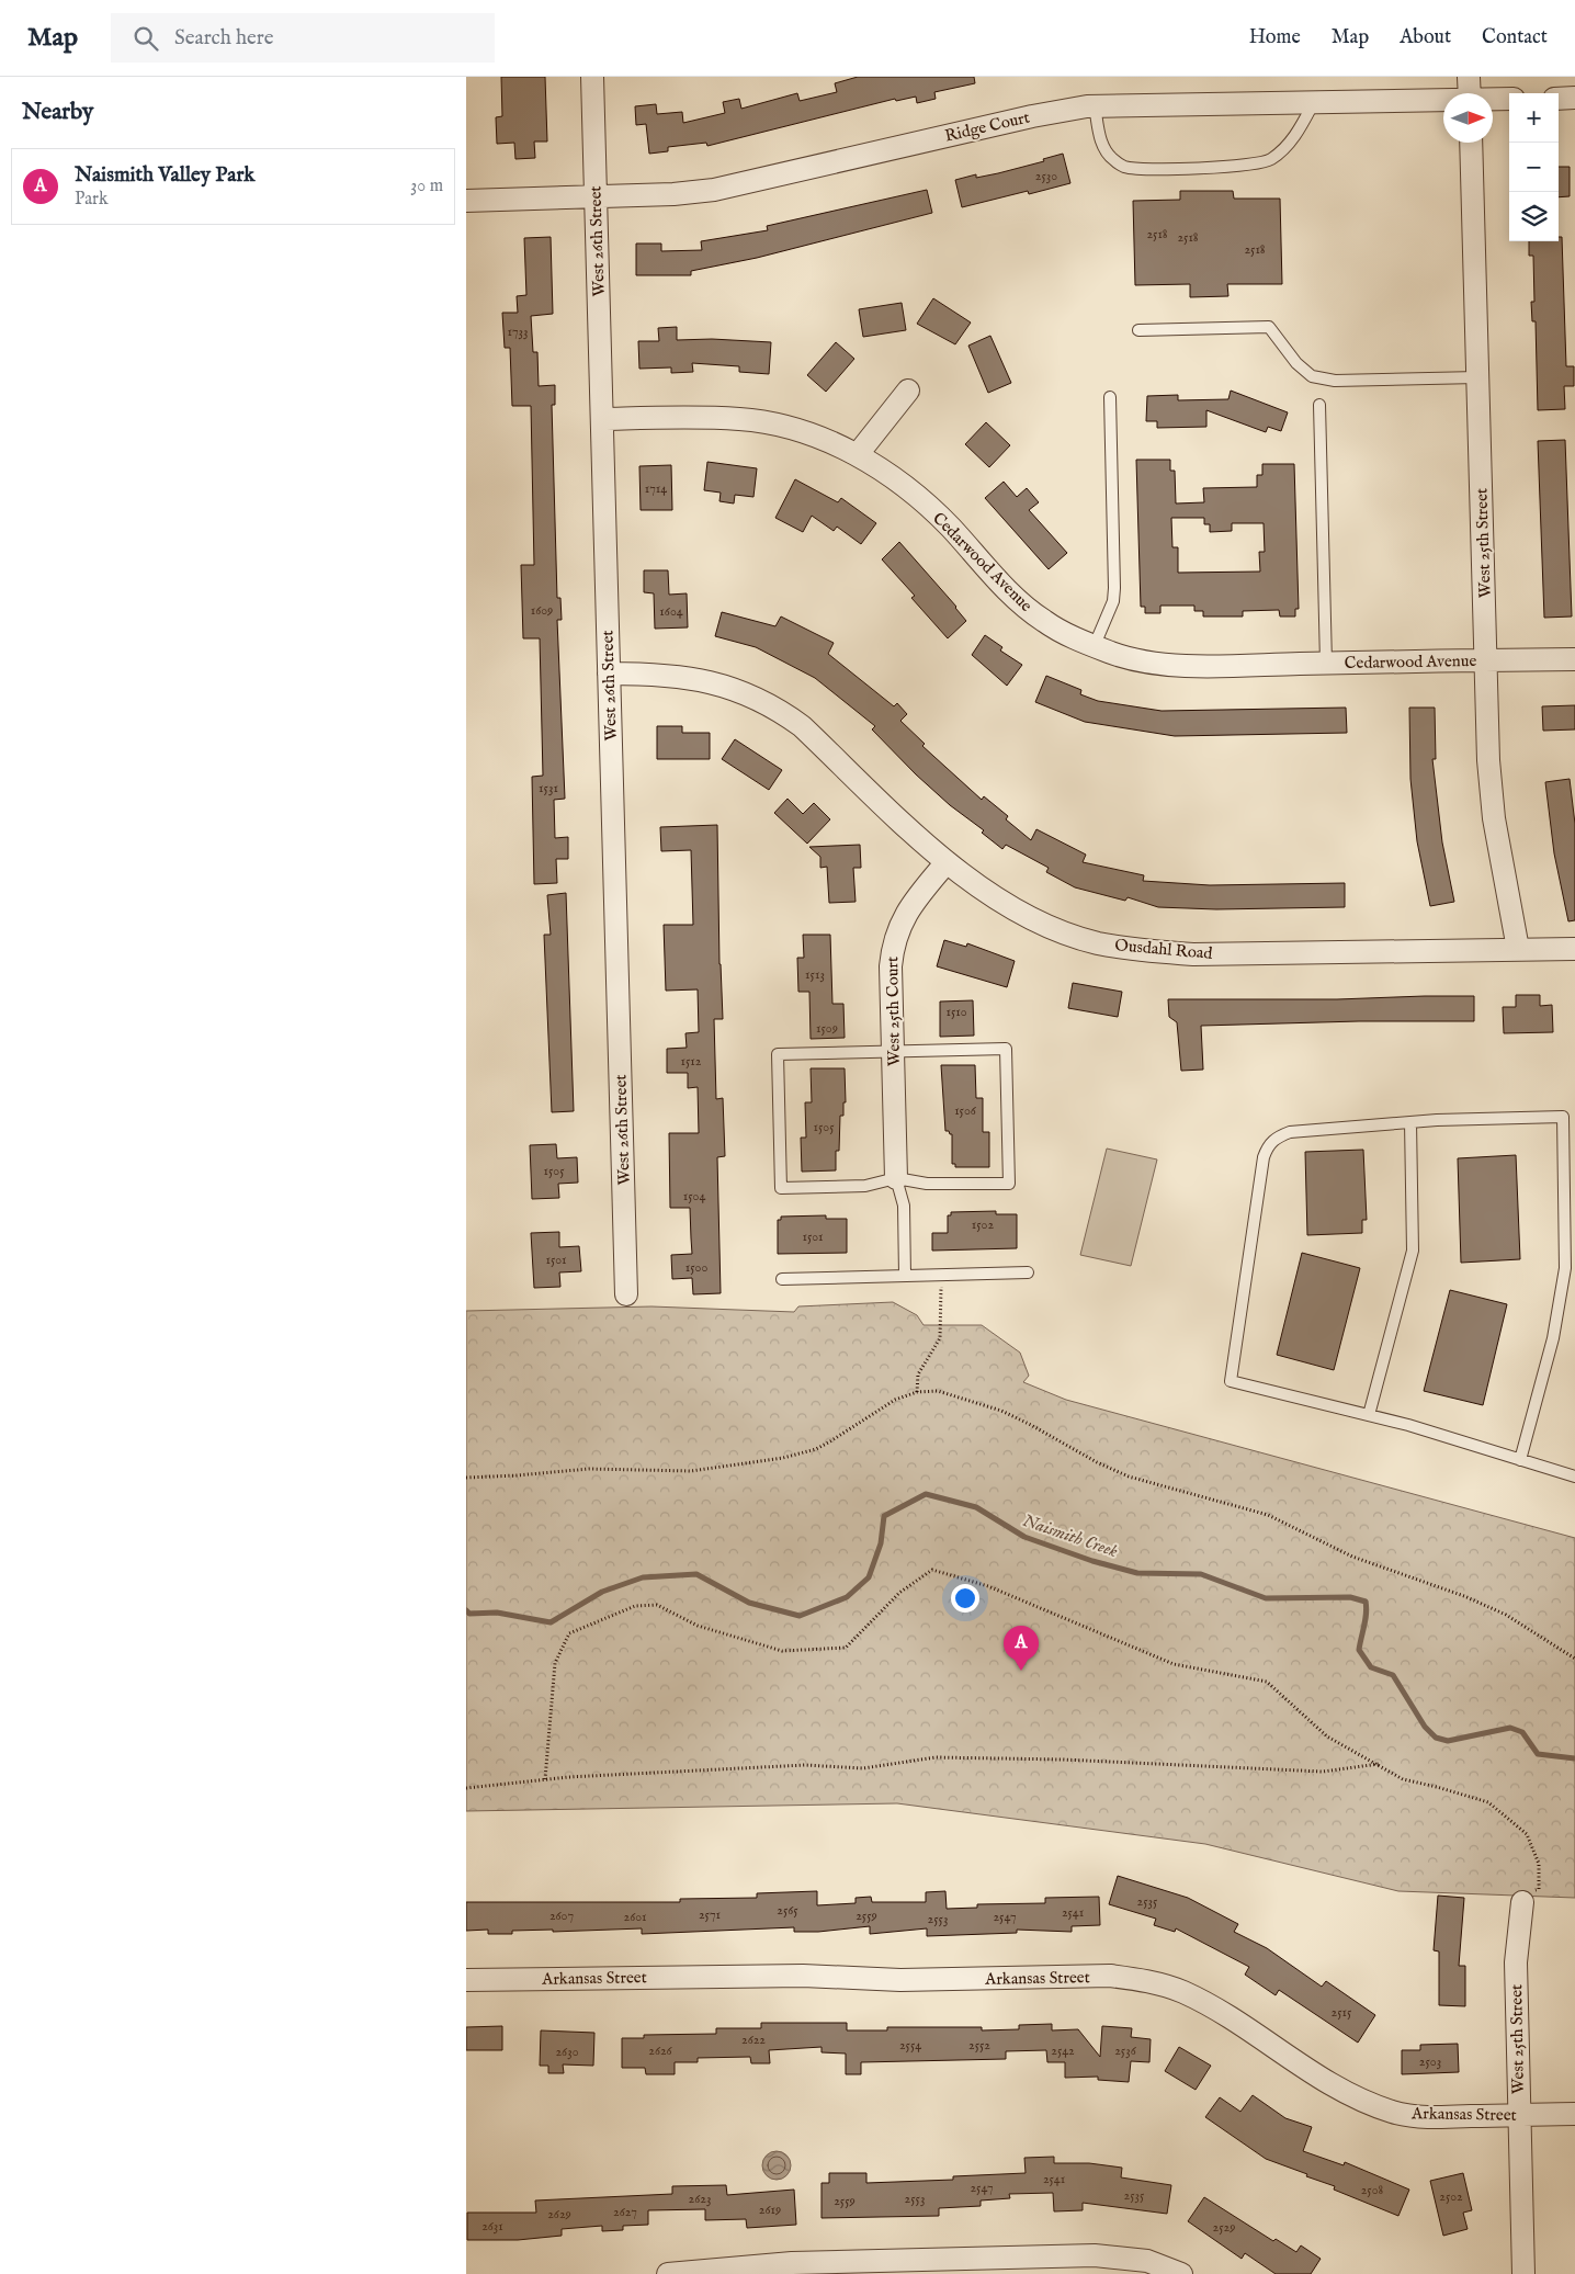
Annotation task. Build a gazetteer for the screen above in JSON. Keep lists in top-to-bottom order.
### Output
{
  "streets": {
    "street": [
      "Ridge Court",
      "West 26th Street",
      "West 25th Street",
      "Cedarwood Avenue",
      "Ousdahl Road",
      "West 25th Court",
      "Arkansas Street"
    ]
  },
  "crossings": [
    ["Ridge Court", "West 26th Street"],
    ["West 26th Street", "Cedarwood Avenue"],
    ["West 26th Street", "Ousdahl Road"],
    ["West 25th Street", "Cedarwood Avenue"],
    ["West 25th Street", "Ousdahl Road"],
    ["West 25th Street", "Arkansas Street"],
    ["Ousdahl Road", "West 25th Court"]
  ],
  "water": ["Naismith Creek"],
  "house_numbers": [
    "2530",
    "2518",
    "2518",
    "2518",
    "1733",
    "1714",
    "1609",
    "1604",
    "1531",
    "1513",
    "1510",
    "1509",
    "1512",
    "1506",
    "1505",
    "1505",
    "1504",
    "1502",
    "1501",
    "1501",
    "1500",
    "2535",
    "2565",
    "2541",
    "2571",
    "2607",
    "2559",
    "2601",
    "2547",
    "2553",
    "2515",
    "2622",
    "2554",
    "2552",
    "2626",
    "2542",
    "2536",
    "2630",
    "2503",
    "2541",
    "2547",
    "2508",
    "2535",
    "2502",
    "2623",
    "2553",
    "2559",
    "2619",
    "2627",
    "2629",
    "2631",
    "2529"
  ],
  "north": "right",
  "page": {
    "header": "Map",
    "search": "Search here",
    "nav": [
      "Home",
      "Map",
      "About",
      "Contact"
    ],
    "heading": "Nearby",
    "map_buttons": ["+", "−"],
    "list": [
      {
        "mark": "A",
        "name": "Naismith Valley Park",
        "note": "Park",
        "value": "30 m"
      }
    ],
    "pins": "A"
  }
}
